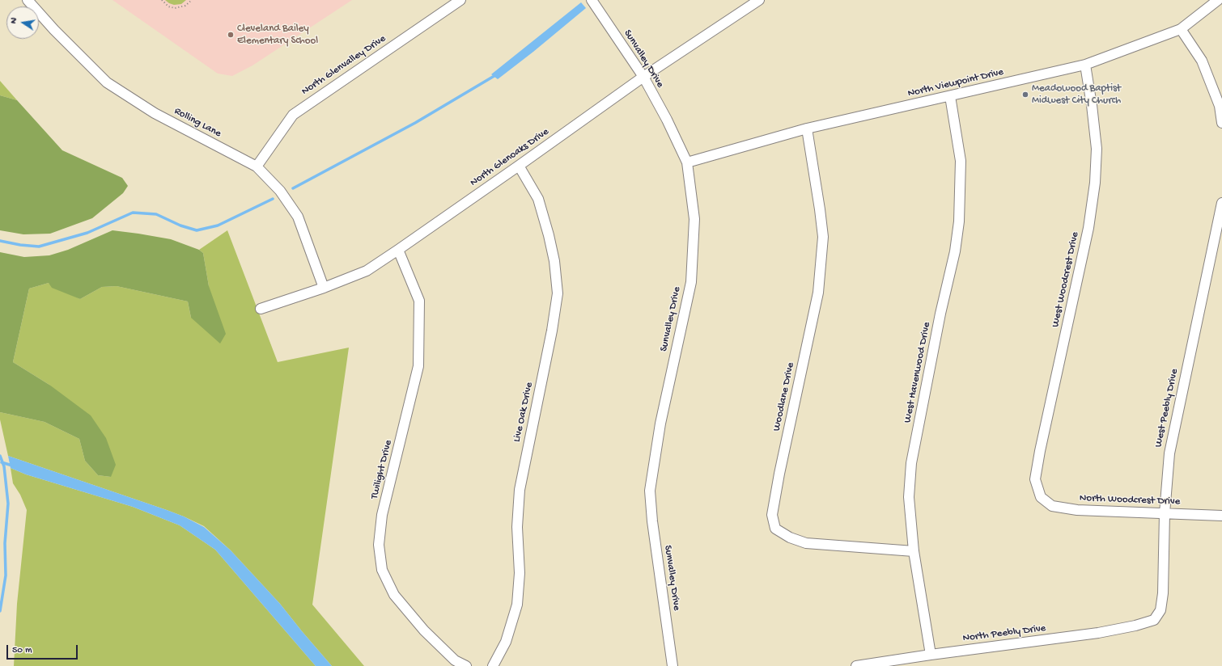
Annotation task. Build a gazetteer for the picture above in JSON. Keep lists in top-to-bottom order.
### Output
{
  "streets": {
    "street": [
      "Sunvalley Drive",
      "North Glenvalley Drive",
      "North Viewpoint Drive",
      "Rolling Lane",
      "North Glenoaks Drive",
      "West Woodcrest Drive",
      "West Havenwood Drive",
      "Woodlane Drive",
      "West Peebly Drive",
      "Live Oak Drive",
      "Twilight Drive",
      "North Woodcrest Drive",
      "North Peebly Drive"
    ]
  },
  "crossings": [
    ["Sunvalley Drive", "North Viewpoint Drive"],
    ["Sunvalley Drive", "North Glenoaks Drive"],
    ["North Glenvalley Drive", "Rolling Lane"],
    ["North Viewpoint Drive", "West Woodcrest Drive"],
    ["North Viewpoint Drive", "West Havenwood Drive"],
    ["North Viewpoint Drive", "Woodlane Drive"],
    ["Rolling Lane", "North Glenoaks Drive"],
    ["North Glenoaks Drive", "Live Oak Drive"],
    ["North Glenoaks Drive", "Twilight Drive"],
    ["West Woodcrest Drive", "North Woodcrest Drive"],
    ["West Havenwood Drive", "Woodlane Drive"],
    ["West Havenwood Drive", "North Peebly Drive"],
    ["West Peebly Drive", "North Woodcrest Drive"],
    ["West Peebly Drive", "North Peebly Drive"]
  ],
  "places": ["Cleveland Bailey Elementary School", "Meadowood Baptist Midwest City Church"],
  "scale_bar": "50 m",
  "north": "left"
}
